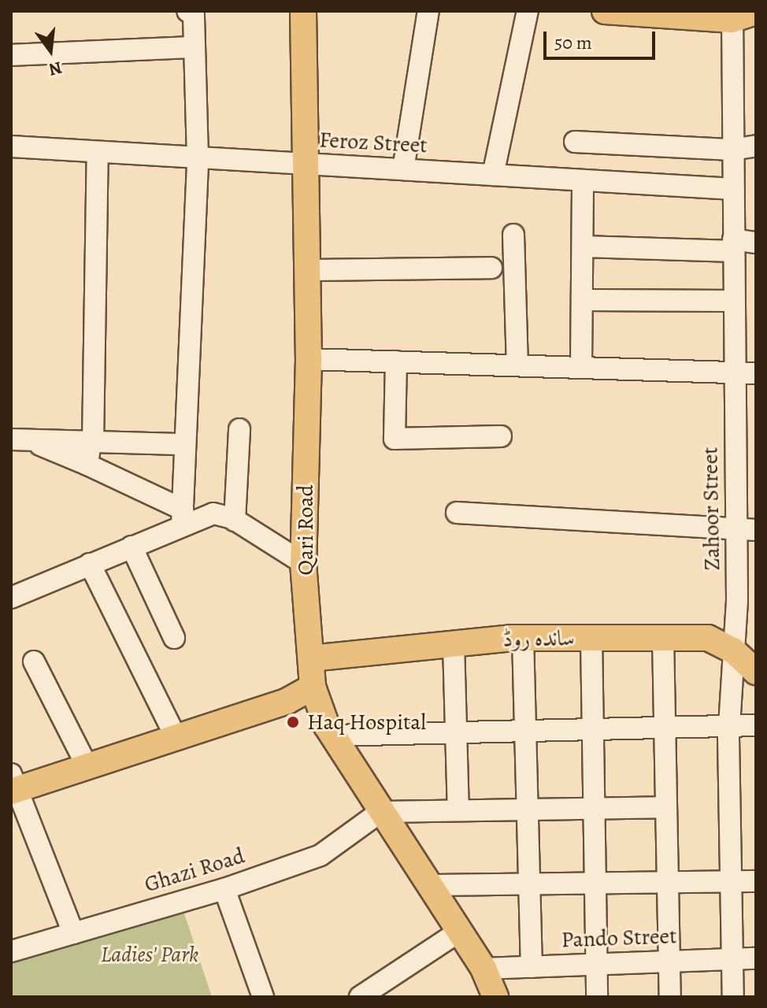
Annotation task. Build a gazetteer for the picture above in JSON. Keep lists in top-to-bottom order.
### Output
{
  "streets": {
    "main road": ["Qari Road", "ساندہ روڈ"],
    "street": [
      "Feroz Street",
      "Zahoor Street",
      "Ghazi Road",
      "Pando Street"
    ]
  },
  "crossings": [
    ["Feroz Street", "Zahoor Street"],
    ["Feroz Street", "Qari Road"],
    ["Zahoor Street", "ساندہ روڈ"],
    ["Zahoor Street", "Pando Street"],
    ["Qari Road", "ساندہ روڈ"],
    ["Qari Road", "Ghazi Road"],
    ["Qari Road", "Pando Street"]
  ],
  "parks": ["Ladies' Park"],
  "places": ["Haq Hospital"],
  "scale_bar": "50 m",
  "north": "bottom"
}
